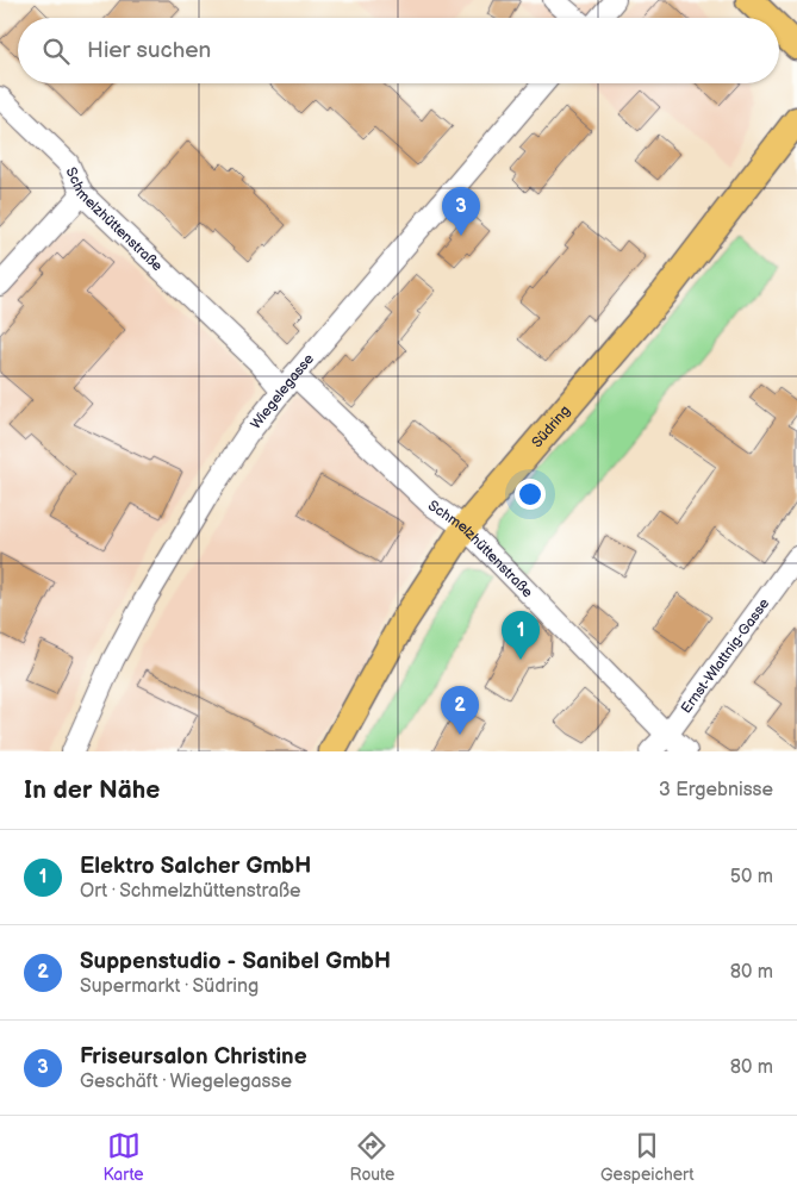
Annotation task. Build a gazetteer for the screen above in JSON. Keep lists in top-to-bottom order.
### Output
{
  "streets": {
    "main road": ["Südring"],
    "street": ["Schmelzhüttenstraße", "Wiegelegasse", "Ernst-Wlattnig-Gasse"]
  },
  "crossings": [
    ["Schmelzhüttenstraße", "Wiegelegasse"],
    ["Schmelzhüttenstraße", "Südring"],
    ["Schmelzhüttenstraße", "Ernst-Wlattnig-Gasse"]
  ],
  "page": {
    "search": "Hier suchen",
    "pins": ["3", "1", "2"],
    "heading": ["In der Nähe", "3 Ergebnisse"],
    "list": [
      {
        "mark": "1",
        "name": "Elektro Salcher GmbH",
        "note": "Ort · Schmelzhüttenstraße",
        "value": "50 m"
      },
      {
        "mark": "2",
        "name": "Suppenstudio - Sanibel GmbH",
        "note": "Supermarkt · Südring",
        "value": "80 m"
      },
      {
        "mark": "3",
        "name": "Friseursalon Christine",
        "note": "Geschäft · Wiegelegasse",
        "value": "80 m"
      }
    ],
    "nav": ["Karte", "Route", "Gespeichert"]
  }
}
